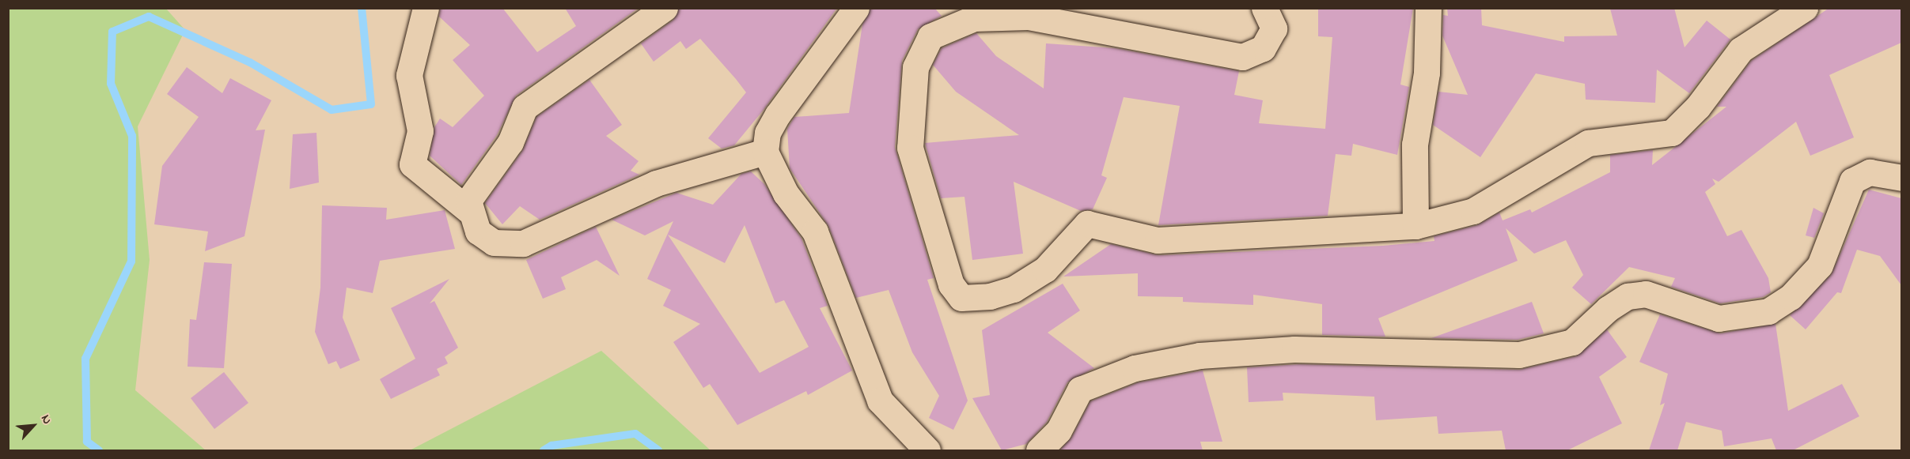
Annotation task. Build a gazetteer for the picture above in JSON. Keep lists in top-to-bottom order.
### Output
{
  "north": "top right"
}
